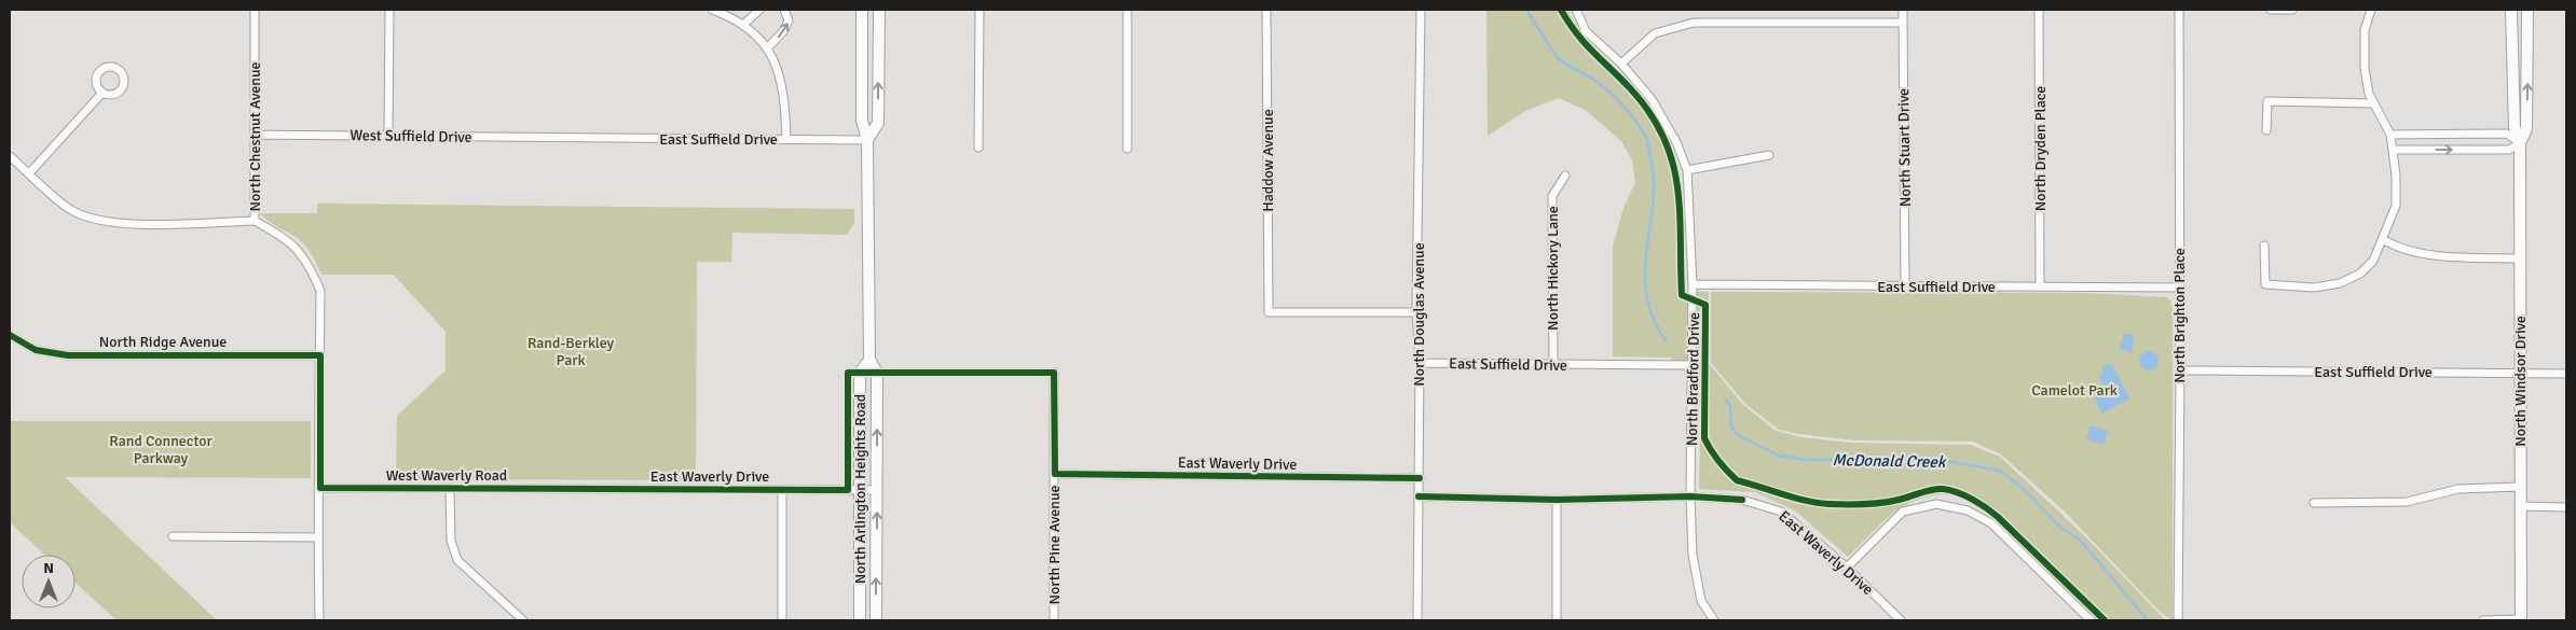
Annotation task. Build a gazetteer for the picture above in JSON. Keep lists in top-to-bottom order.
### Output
{
  "streets": {
    "main road": ["North Windsor Drive", "North Arlington Heights Road"],
    "street": [
      "West Suffield Drive",
      "North Chestnut Avenue",
      "East Suffield Drive",
      "North Stuart Drive",
      "North Dryden Place",
      "Haddow Avenue",
      "North Hickory Lane",
      "North Douglas Avenue",
      "North Brighton Place",
      "North Ridge Avenue",
      "North Bradford Drive",
      "East Waverly Drive",
      "West Waverly Road",
      "North Pine Avenue"
    ]
  },
  "crossings": [
    ["West Suffield Drive", "North Chestnut Avenue"],
    ["West Suffield Drive", "East Suffield Drive"],
    ["North Chestnut Avenue", "North Ridge Avenue"],
    ["North Chestnut Avenue", "West Waverly Road"],
    ["East Suffield Drive", "North Stuart Drive"],
    ["East Suffield Drive", "North Dryden Place"],
    ["East Suffield Drive", "North Hickory Lane"],
    ["East Suffield Drive", "North Douglas Avenue"],
    ["East Suffield Drive", "North Brighton Place"],
    ["East Suffield Drive", "North Bradford Drive"],
    ["East Suffield Drive", "North Windsor Drive"],
    ["East Suffield Drive", "North Arlington Heights Road"],
    ["Haddow Avenue", "North Douglas Avenue"],
    ["North Douglas Avenue", "East Waverly Drive"],
    ["North Bradford Drive", "East Waverly Drive"],
    ["East Waverly Drive", "West Waverly Road"],
    ["East Waverly Drive", "North Arlington Heights Road"],
    ["East Waverly Drive", "North Pine Avenue"]
  ],
  "water": ["McDonald Creek"],
  "parks": ["Rand-Berkley Park", "Camelot Park", "Rand Connector Parkway"],
  "north": "top"
}
